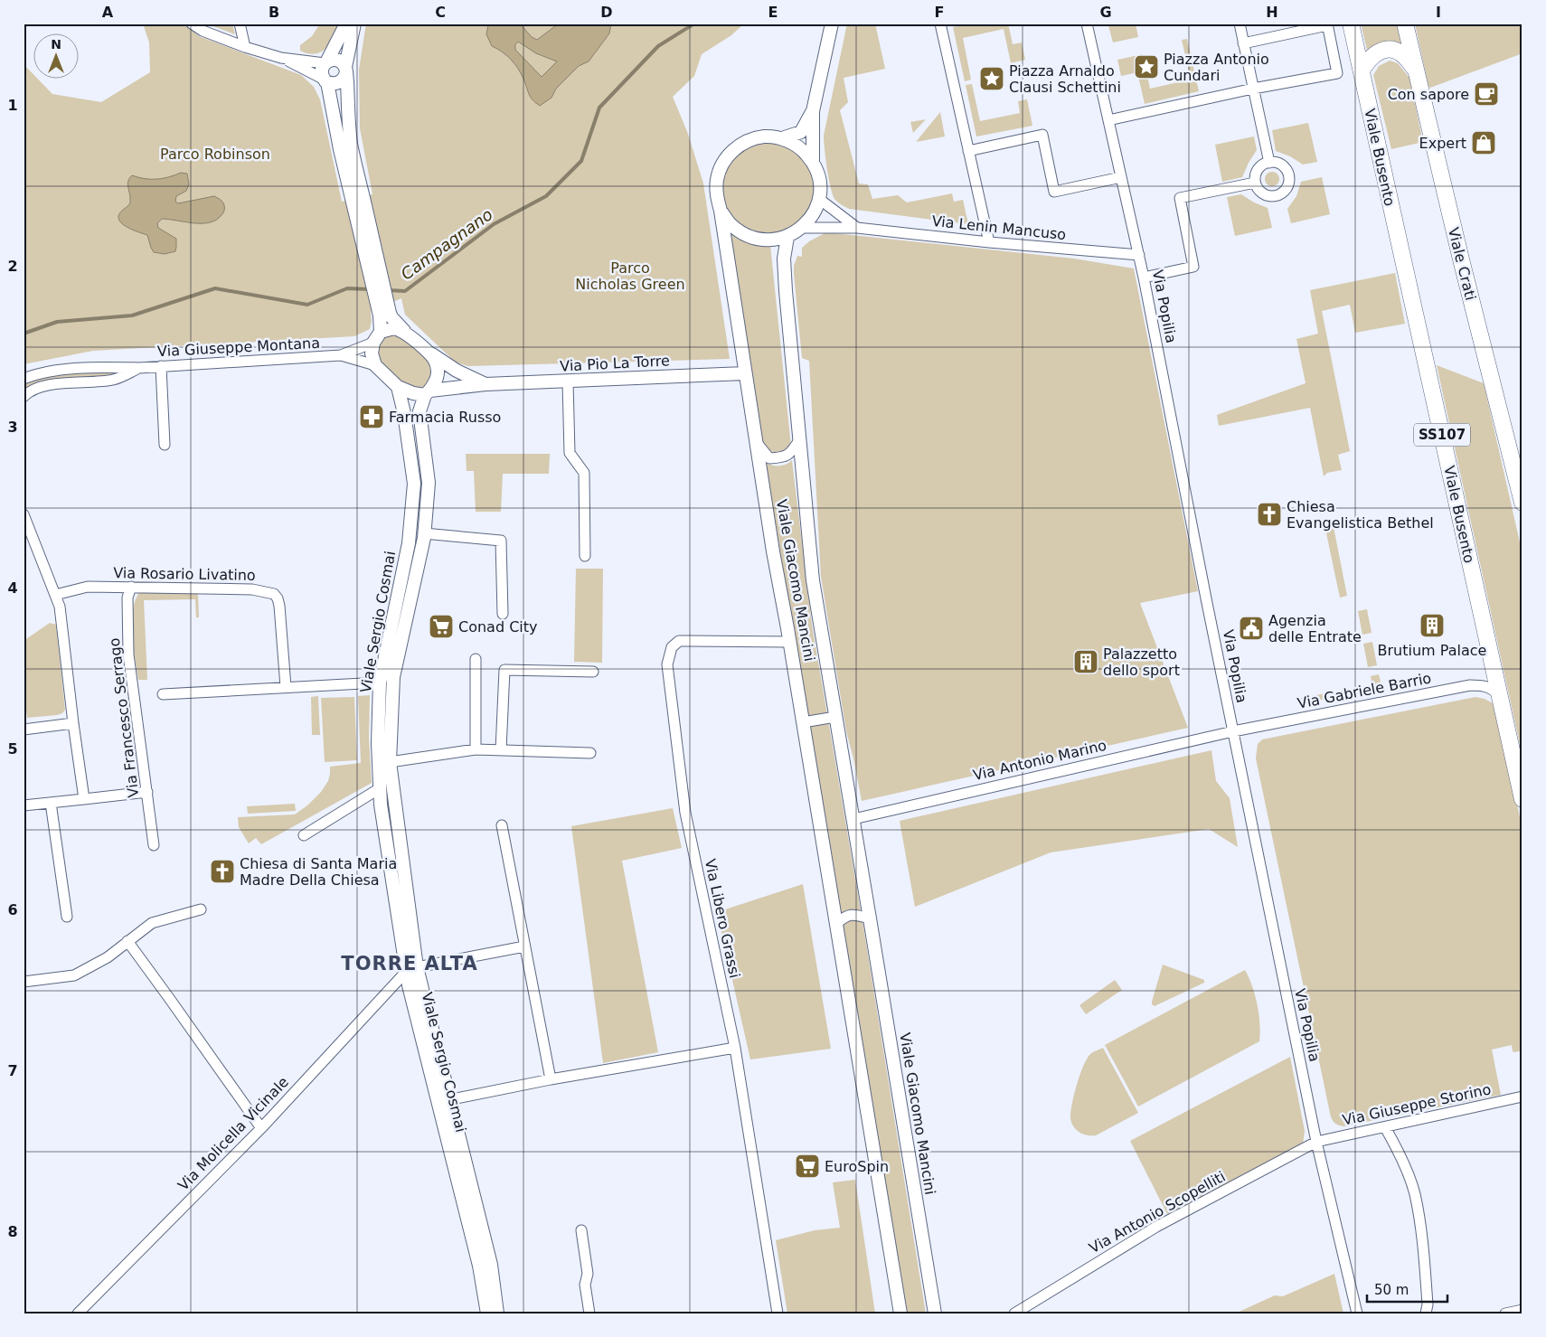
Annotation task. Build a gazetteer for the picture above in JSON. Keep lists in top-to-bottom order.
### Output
{
  "streets": {
    "main road": ["Viale Busento", "Viale Crati", "SS107"],
    "street": [
      "Via Lenin Mancuso",
      "Via Popilia",
      "Via Giuseppe Montana",
      "Via Pio La Torre",
      "Via Rosario Livatino",
      "Viale Giacomo Mancini",
      "Viale Sergio Cosmai",
      "Via Gabriele Barrio",
      "Via Francesco Serrago",
      "Via Antonio Marino",
      "Via Libero Grassi",
      "Via Giuseppe Storino",
      "Via Molicella Vicinale",
      "Via Antonio Scopelliti"
    ]
  },
  "crossings": [
    ["Viale Busento", "SS107"],
    ["Viale Busento", "Via Gabriele Barrio"],
    ["Via Lenin Mancuso", "Via Popilia"],
    ["Via Lenin Mancuso", "Viale Giacomo Mancini"],
    ["Via Popilia", "Via Gabriele Barrio"],
    ["Via Popilia", "Via Antonio Marino"],
    ["Via Popilia", "Via Giuseppe Storino"],
    ["Via Popilia", "Via Antonio Scopelliti"],
    ["Via Giuseppe Montana", "Via Pio La Torre"],
    ["Via Giuseppe Montana", "Viale Sergio Cosmai"],
    ["Via Pio La Torre", "Viale Giacomo Mancini"],
    ["Via Pio La Torre", "Viale Sergio Cosmai"],
    ["Via Rosario Livatino", "Via Francesco Serrago"],
    ["Viale Giacomo Mancini", "Via Antonio Marino"],
    ["Viale Giacomo Mancini", "Via Libero Grassi"],
    ["Viale Sergio Cosmai", "Via Molicella Vicinale"],
    ["Via Gabriele Barrio", "Via Antonio Marino"],
    ["Via Giuseppe Storino", "Via Antonio Scopelliti"]
  ],
  "districts": ["TORRE ALTA"],
  "water": ["Campagnano"],
  "parks": ["Parco Robinson", "Parco Nicholas Green"],
  "places": {
    "place": ["Piazza Antonio Cundari", "Piazza Arnaldo Clausi Schettini"],
    "cafe": ["Con sapore"],
    "shop": ["Expert"],
    "pharmacy": ["Farmacia Russo"],
    "church": ["Chiesa Evangelistica Bethel", "Chiesa di Santa Maria Madre Della Chiesa"],
    "building": ["Brutium Palace", "Palazzetto dello sport"],
    "supermarket": ["Conad City", "EuroSpin"],
    "public building": ["Agenzia delle Entrate"]
  },
  "scale_bar": "50 m",
  "north": "top",
  "grid": {
    "columns": [
      "A",
      "B",
      "C",
      "D",
      "E",
      "F",
      "G",
      "H",
      "I"
    ],
    "rows": [
      "1",
      "2",
      "3",
      "4",
      "5",
      "6",
      "7",
      "8"
    ]
  }
}
